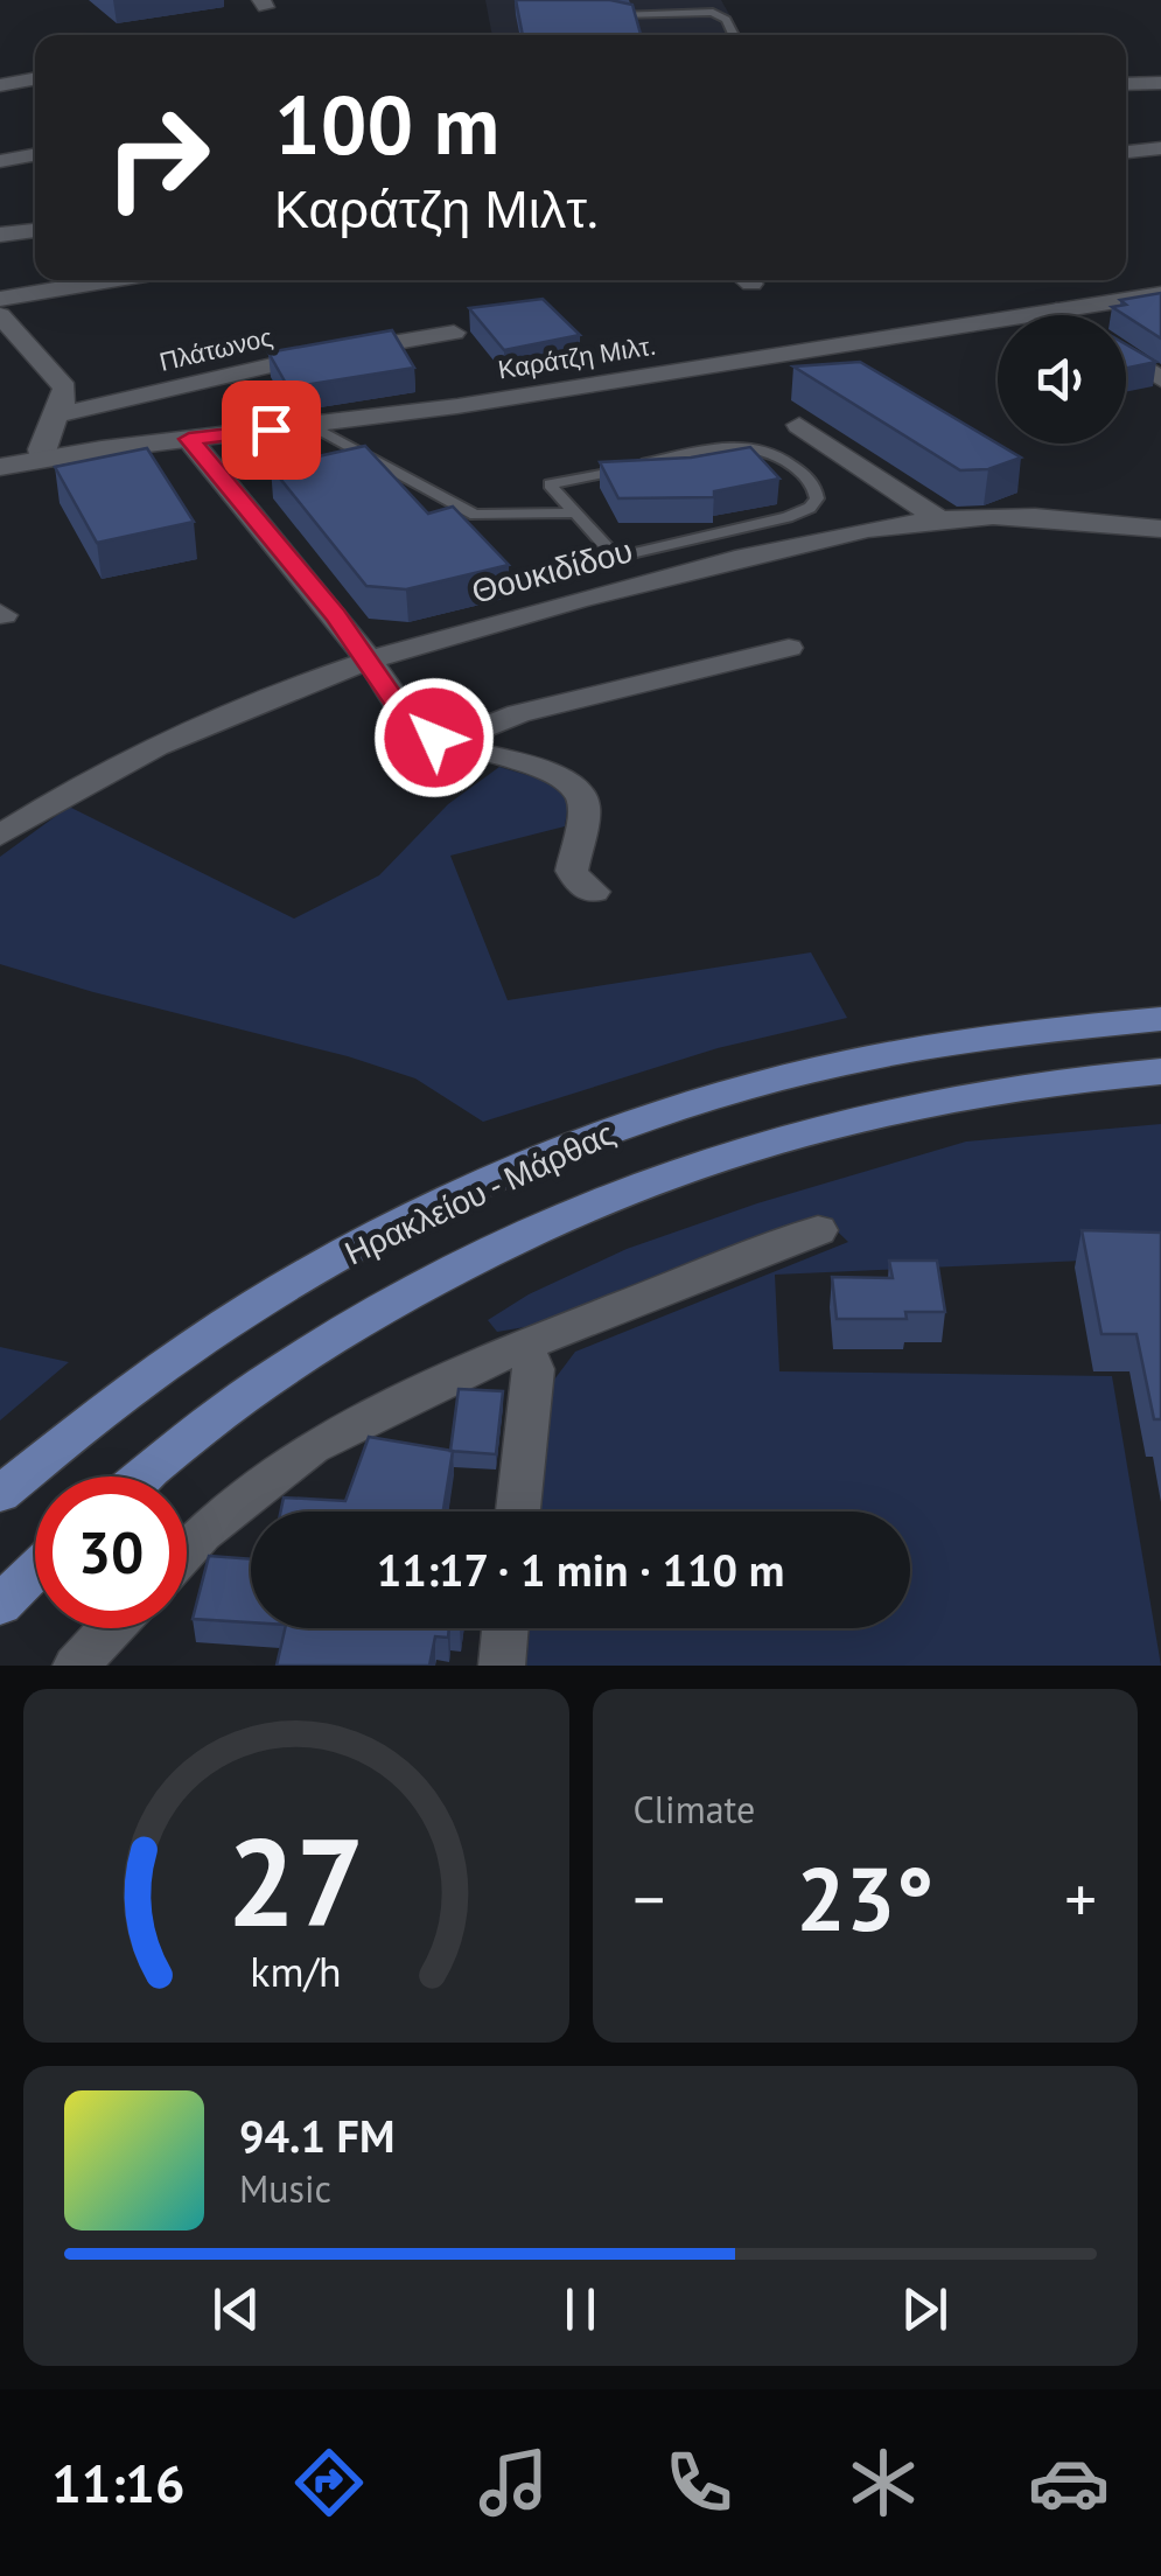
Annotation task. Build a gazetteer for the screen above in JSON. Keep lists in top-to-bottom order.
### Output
{
  "streets": {
    "main road": ["Ηρακλείου - Μάρθας"],
    "street": ["Πλάτωνος", "Καράτζη Μιλτ.", "Θουκιδίδου"]
  },
  "page": {
    "turn": ["100 m", "Καράτζη Μιλτ."],
    "limit": "30",
    "trip": "11:17 · 1 min · 110 m",
    "tile": "Climate",
    "heat": ["−", "23°", "+"],
    "song": ["94.1 FM", "Music"],
    "tabs": "11:16",
    "gauge": ["27", "km/h"]
  }
}
